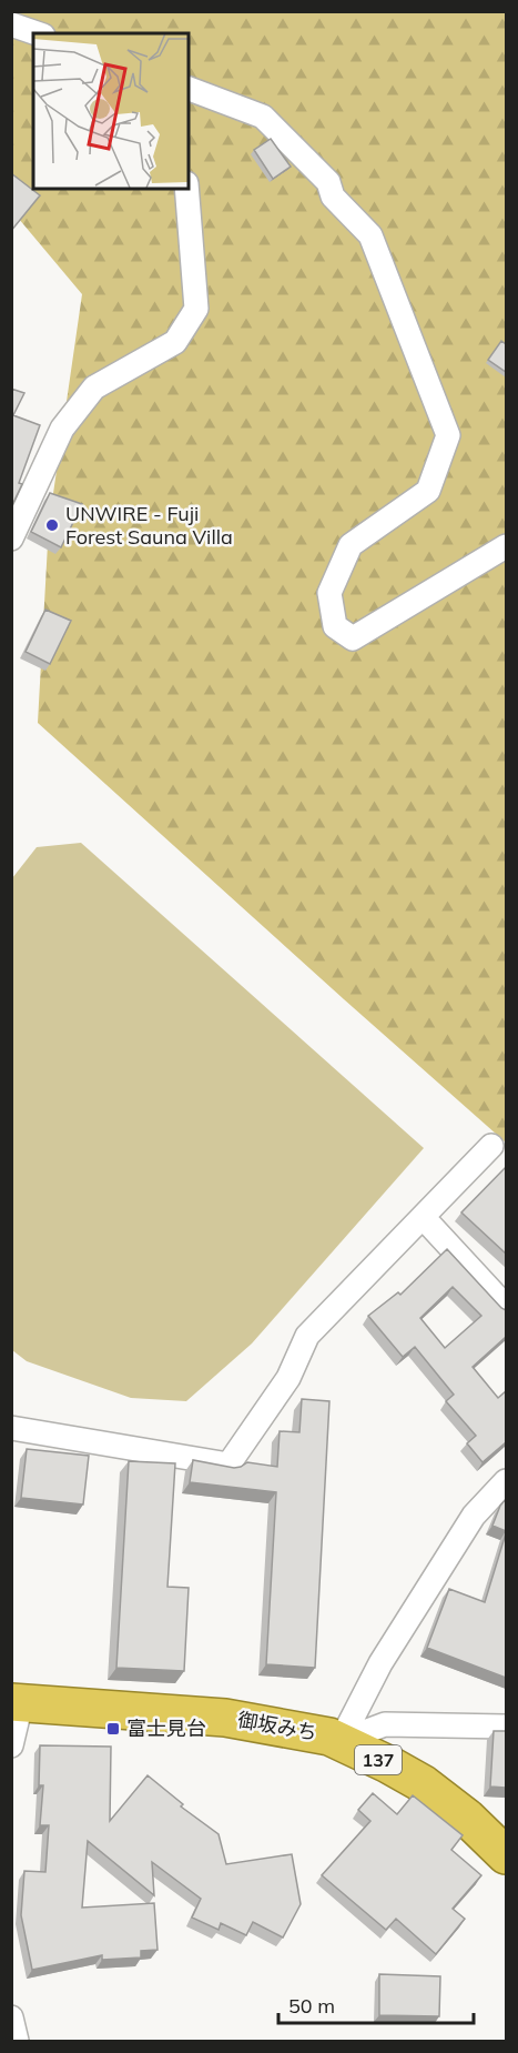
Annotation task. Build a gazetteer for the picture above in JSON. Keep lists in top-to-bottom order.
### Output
{
  "streets": {
    "highway": ["御坂みち", "137"]
  },
  "places": {
    "other": ["UNWIRE - Fuji Forest Sauna Villa"],
    "transit": ["富士見台"]
  },
  "scale_bar": "50 m"
}
